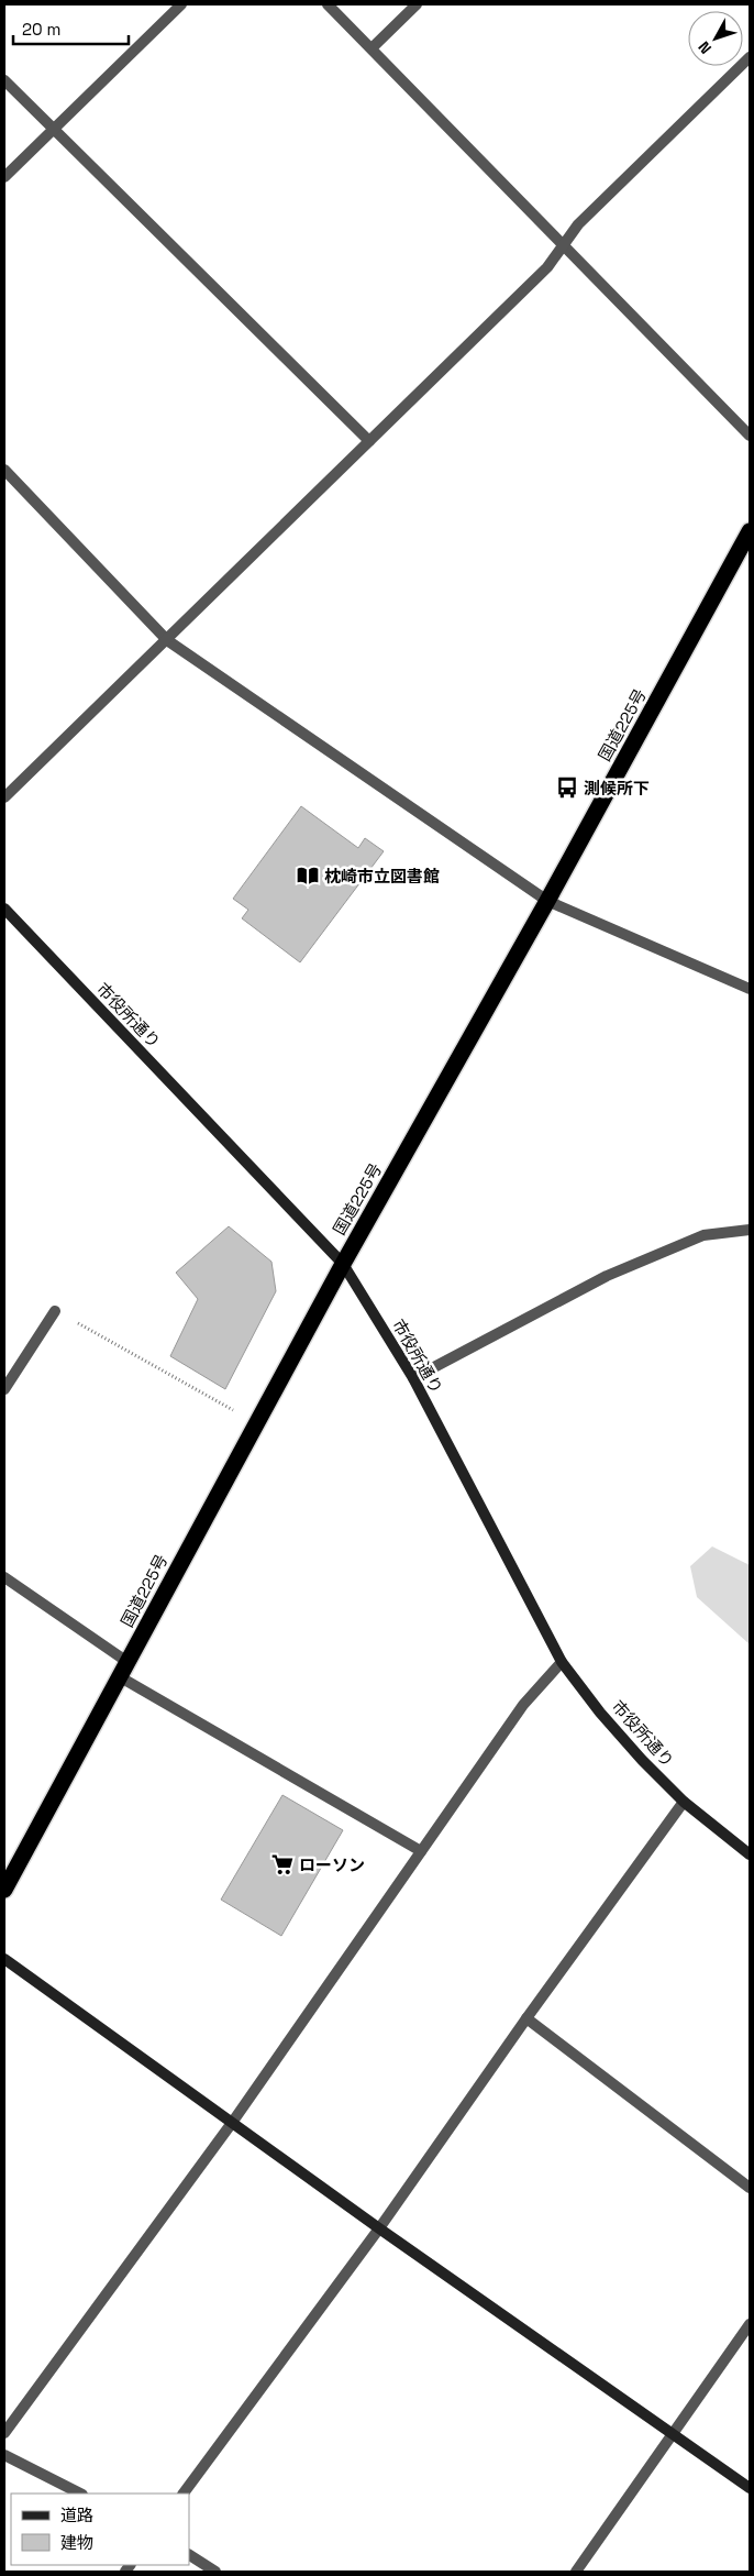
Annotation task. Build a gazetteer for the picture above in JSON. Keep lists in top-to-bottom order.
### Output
{
  "streets": {
    "highway": ["国道225号"],
    "street": ["市役所通り"]
  },
  "crossings": [
    ["国道225号", "市役所通り"]
  ],
  "places": {
    "bus stop": ["測候所下"],
    "library": ["枕崎市立図書館"],
    "supermarket": ["ローソン"]
  },
  "legend": ["道路", "建物"],
  "scale_bar": "20 m",
  "north": "bottom left"
}
